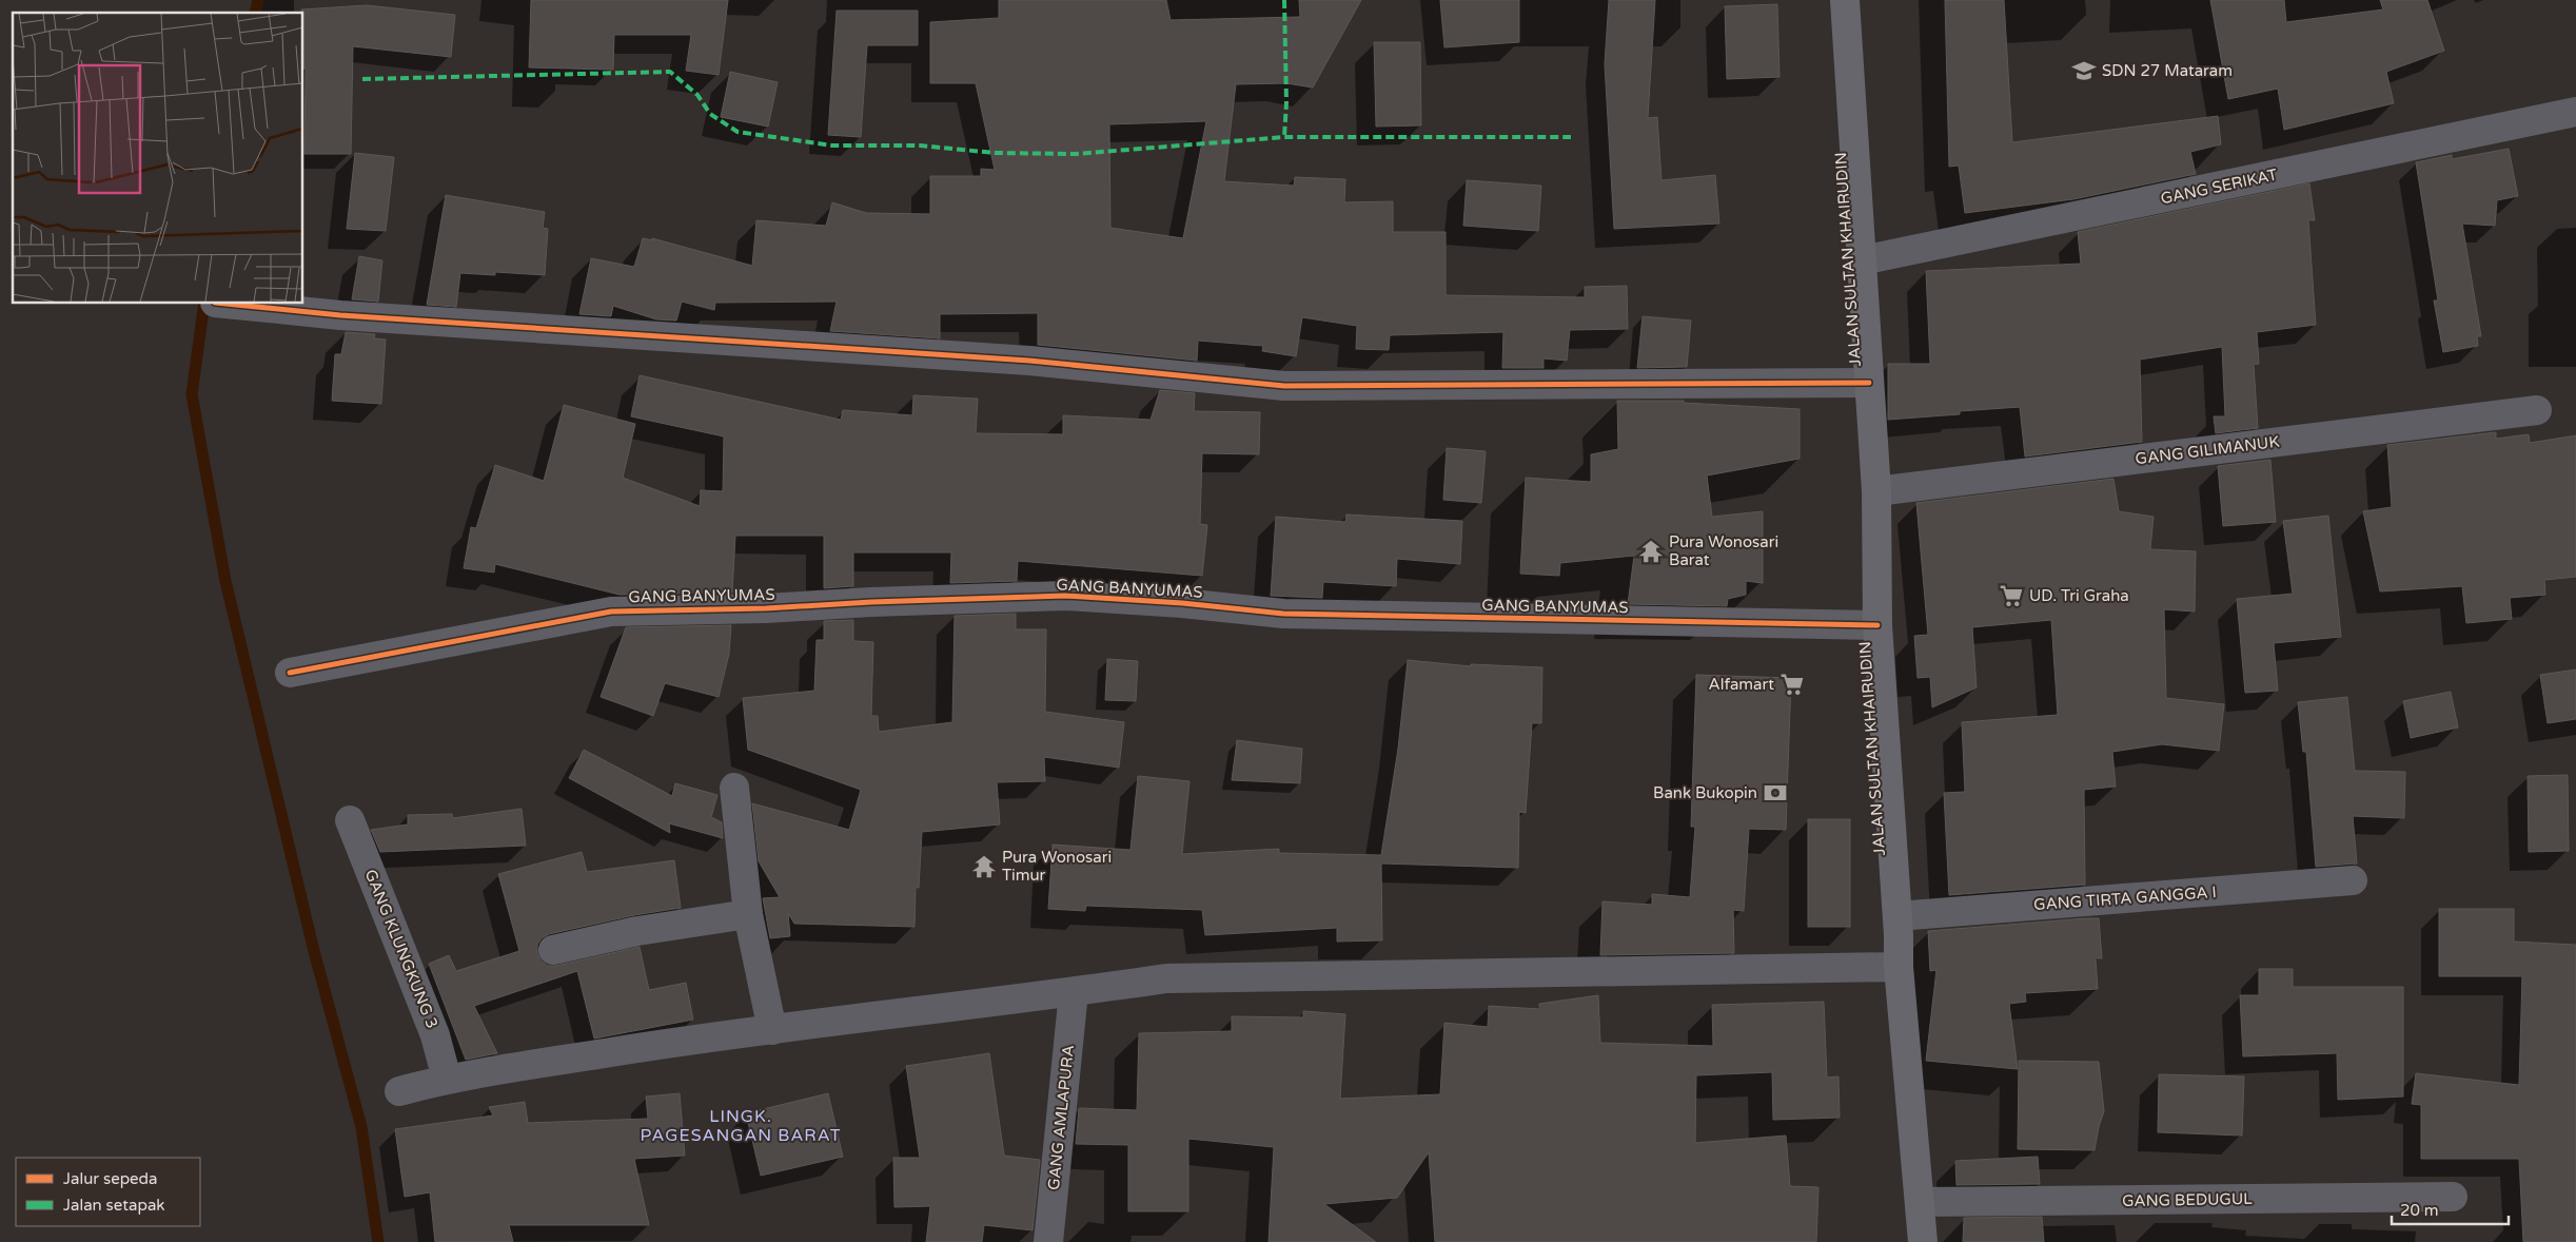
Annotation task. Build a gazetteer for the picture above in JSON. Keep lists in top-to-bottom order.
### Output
{
  "streets": {
    "main road": ["JALAN SULTAN KHAIRUDIN"],
    "street": [
      "GANG SERIKAT",
      "GANG GILIMANUK",
      "GANG BANYUMAS",
      "GANG TIRTA GANGGA I",
      "GANG KLUNGKUNG 3",
      "GANG AMLAPURA",
      "GANG BEDUGUL"
    ]
  },
  "crossings": [
    ["GANG SERIKAT", "JALAN SULTAN KHAIRUDIN"],
    ["JALAN SULTAN KHAIRUDIN", "GANG GILIMANUK"],
    ["JALAN SULTAN KHAIRUDIN", "GANG BANYUMAS"],
    ["JALAN SULTAN KHAIRUDIN", "GANG TIRTA GANGGA I"],
    ["JALAN SULTAN KHAIRUDIN", "GANG BEDUGUL"]
  ],
  "districts": ["LINGK. PAGESANGAN BARAT"],
  "places": {
    "school or university": ["SDN 27 Mataram"],
    "temple": ["Pura Wonosari Barat", "Pura Wonosari Timur"],
    "supermarket": ["UD. Tri Graha", "Alfamart"],
    "bank": ["Bank Bukopin"]
  },
  "legend": ["Jalur sepeda", "Jalan setapak"],
  "scale_bar": "20 m"
}
